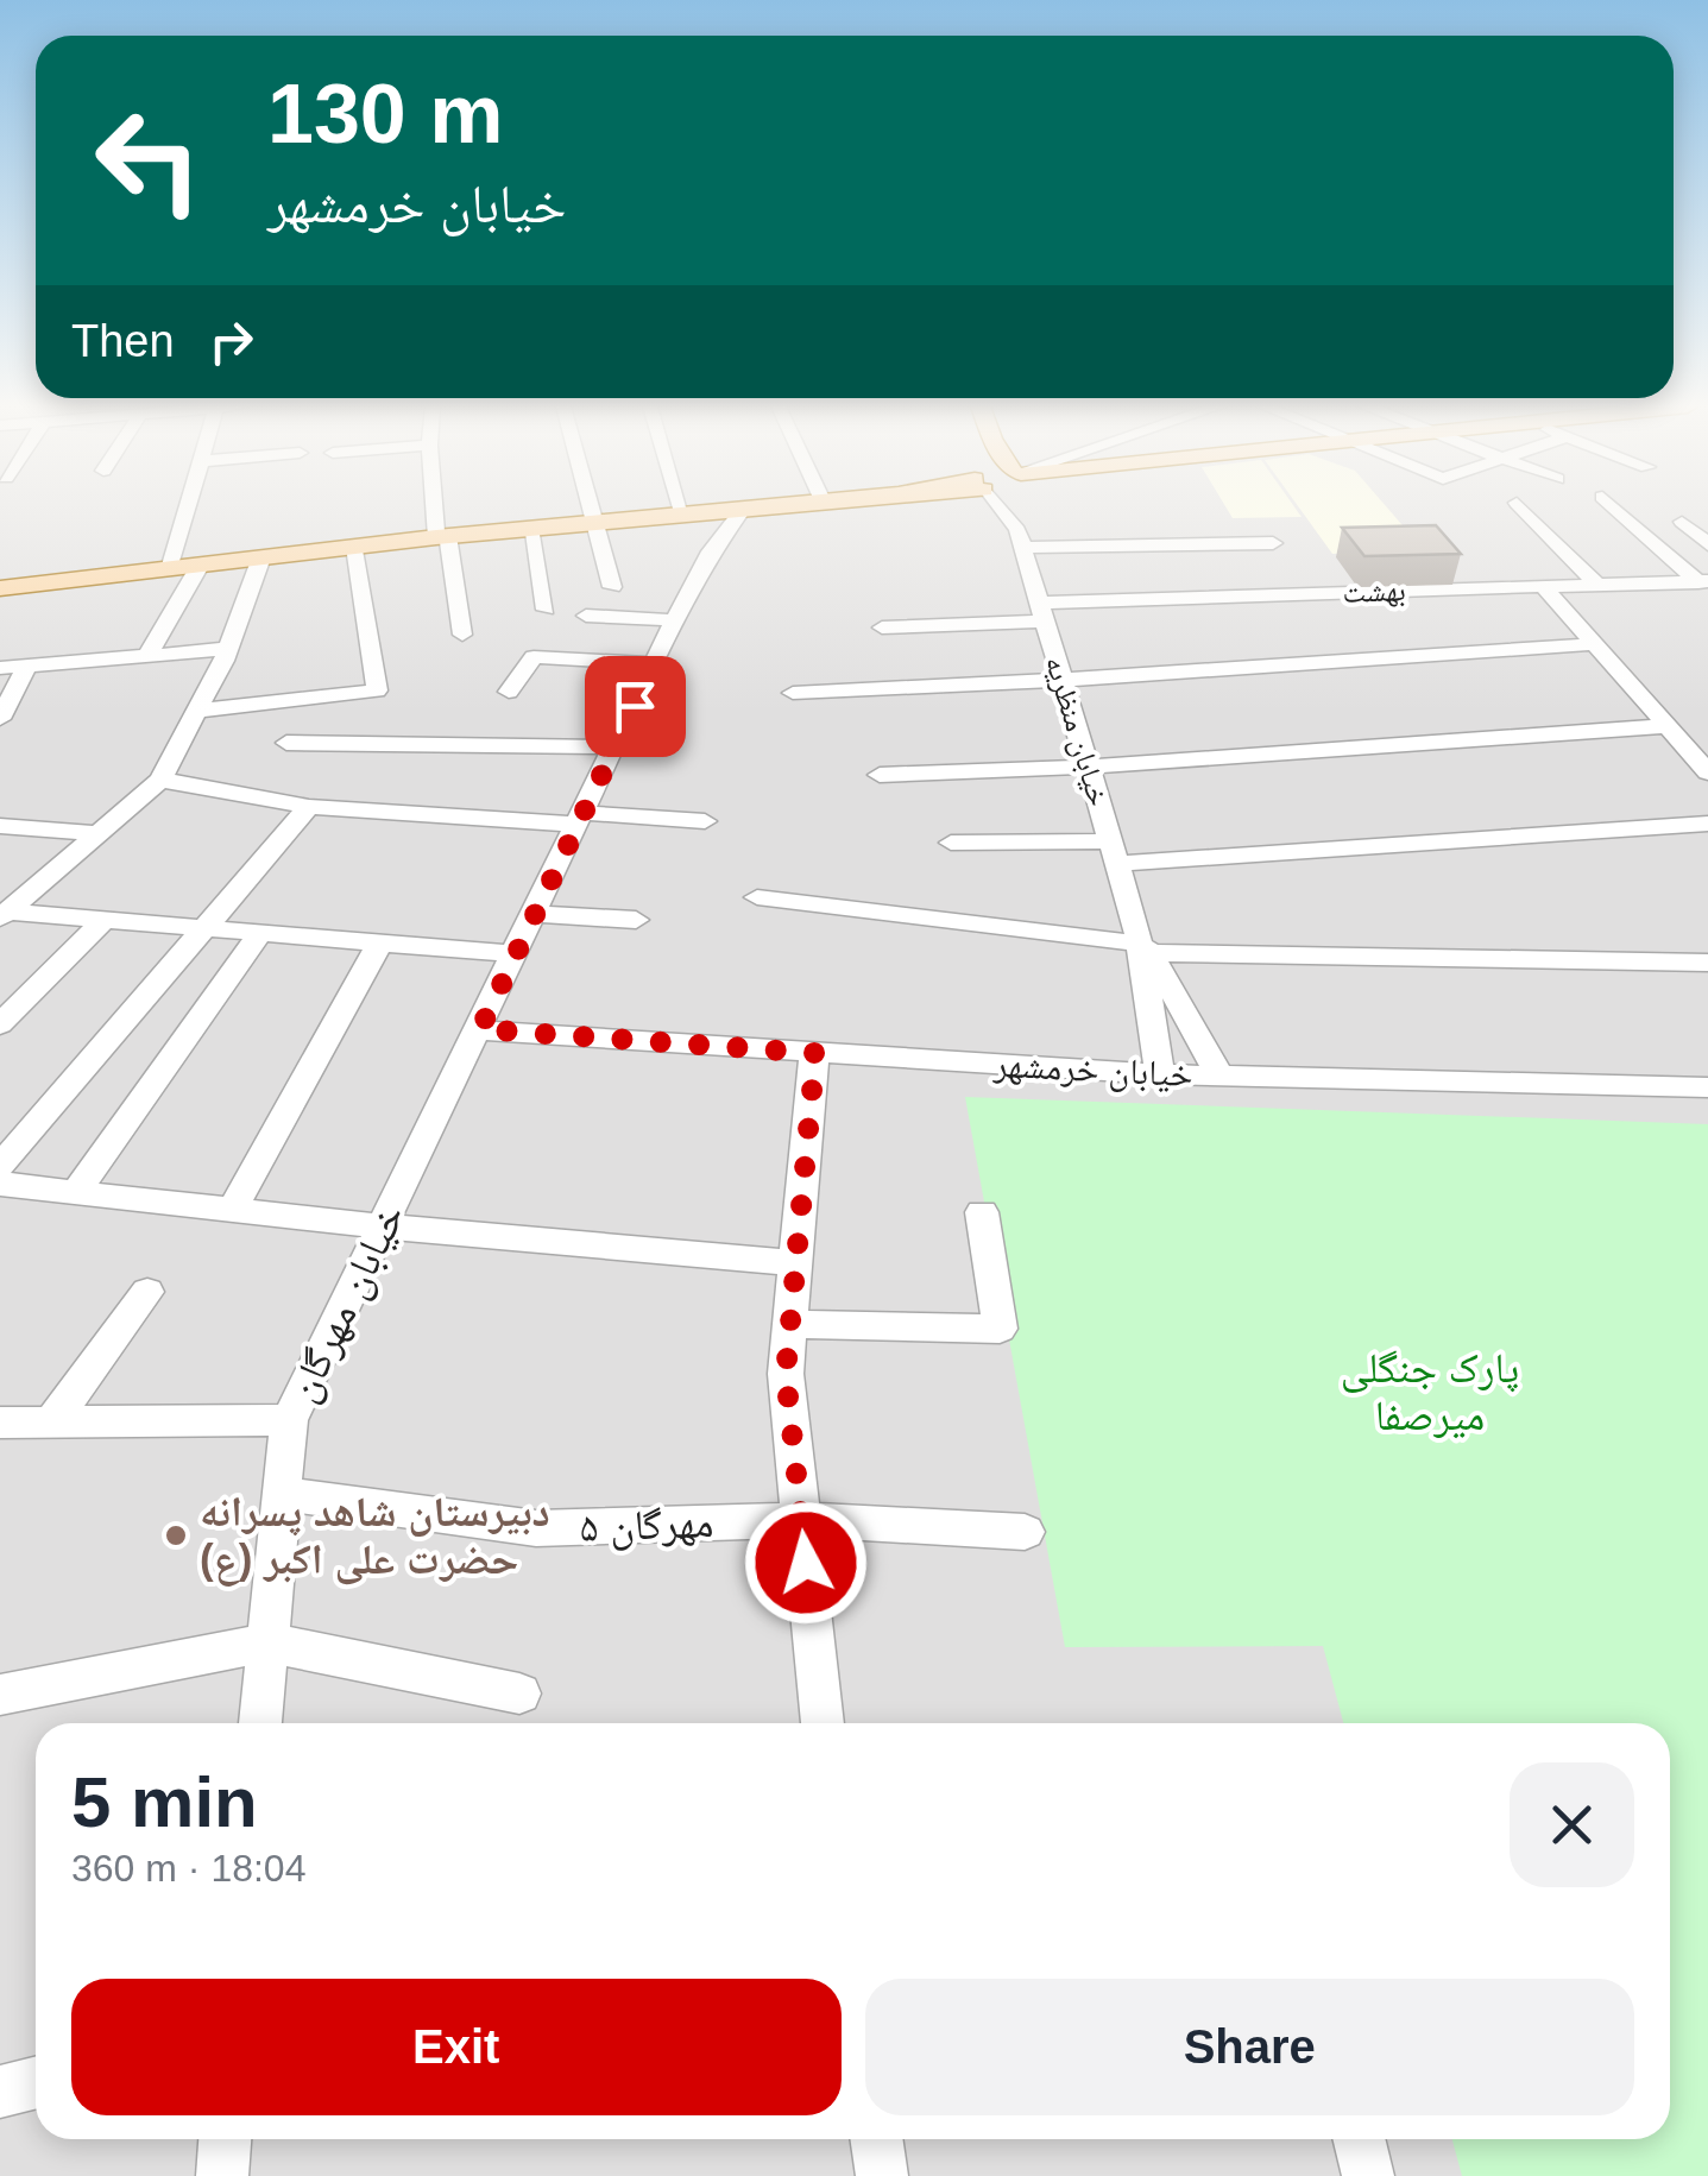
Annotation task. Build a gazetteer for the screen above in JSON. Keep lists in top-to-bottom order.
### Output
{
  "streets": {
    "street": [
      "بهشت",
      "خیابان منظریه",
      "خیابان خرمشهر",
      "خیابان مهرگان",
      "مهرگان ۵"
    ]
  },
  "crossings": [
    ["بهشت", "خیابان منظریه"],
    ["خیابان خرمشهر", "خیابان مهرگان"],
    ["خیابان مهرگان", "مهرگان ۵"]
  ],
  "parks": ["پارک جنگلی میرصفا"],
  "places": ["دبیرستان شاهد پسرانه حضرت علی اکبر (ع)"],
  "page": {
    "turn": ["130 m", "خیابان خرمشهر"],
    "then": "Then",
    "heading": ["5 min", "360 m · 18:04"],
    "buttons": ["Exit", "Share"]
  }
}
